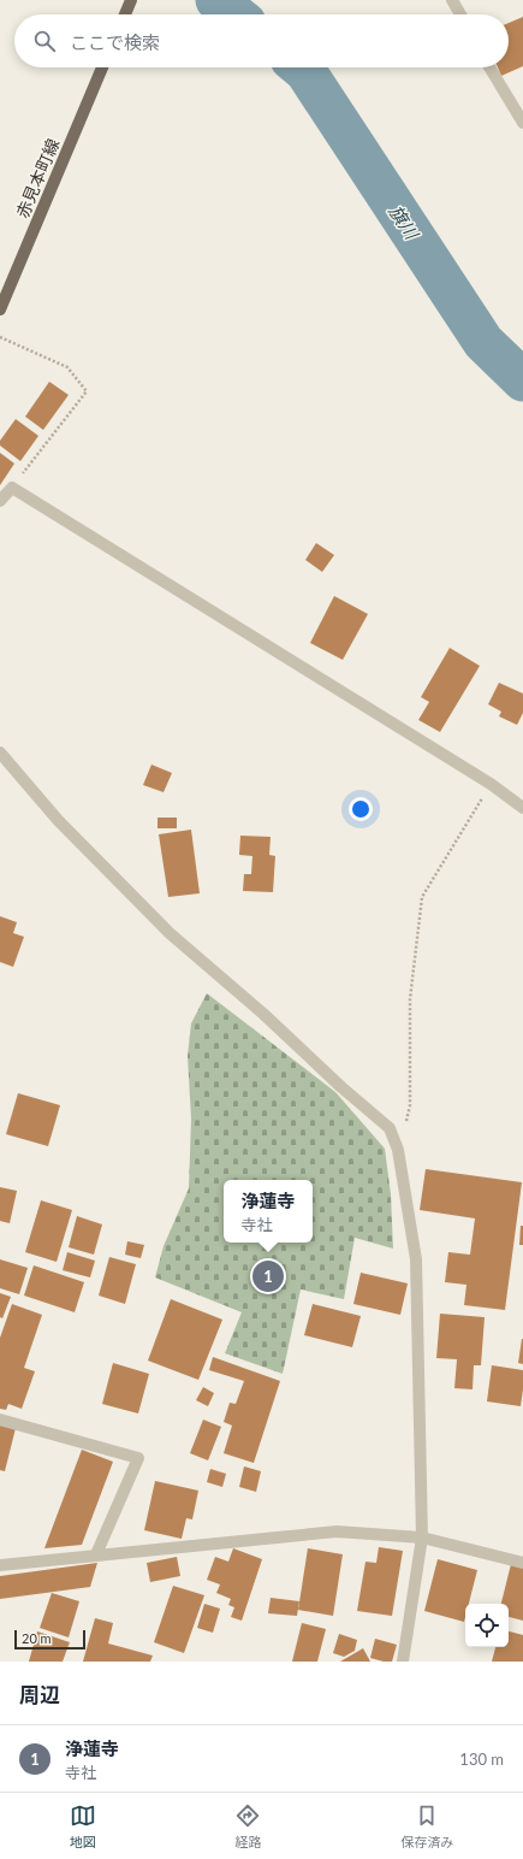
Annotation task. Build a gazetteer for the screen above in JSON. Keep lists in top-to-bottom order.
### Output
{
  "streets": {
    "main road": ["赤見本町線"]
  },
  "water": ["旗川"],
  "scale_bar": "20 m",
  "page": {
    "search": "ここで検索",
    "popup": ["浄蓮寺", "寺社"],
    "pins": "1",
    "scale": "20 m",
    "heading": "周辺",
    "list": [
      {
        "mark": "1",
        "name": "浄蓮寺",
        "note": "寺社",
        "value": "130 m"
      }
    ],
    "nav": ["地図", "経路", "保存済み"]
  }
}
